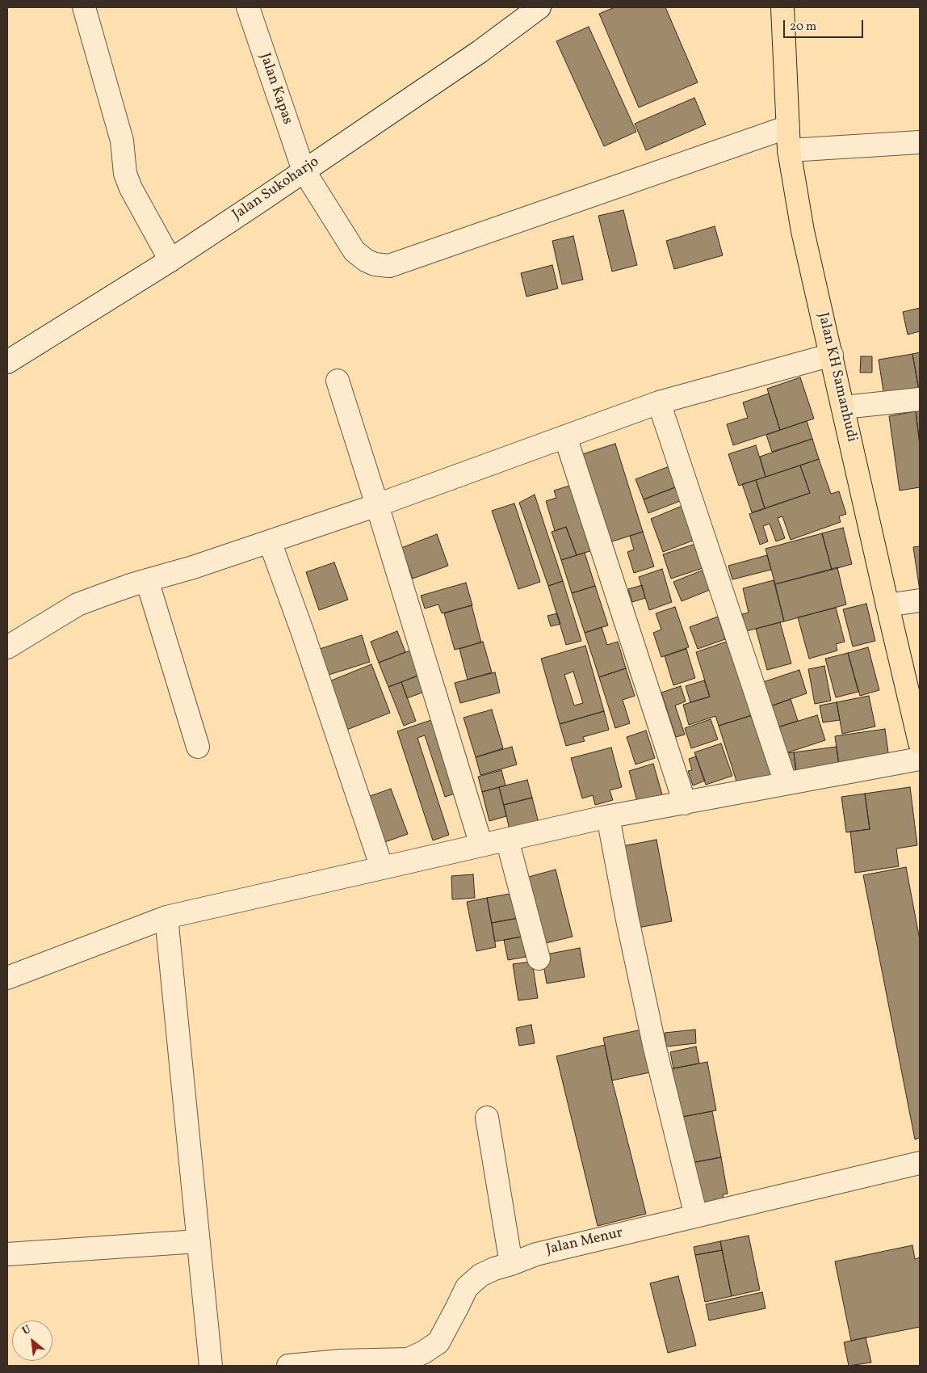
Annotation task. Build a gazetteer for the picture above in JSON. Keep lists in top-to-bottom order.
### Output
{
  "streets": {
    "main road": ["Jalan KH Samanhudi"],
    "street": ["Jalan Kapas", "Jalan Sukoharjo", "Jalan Menur"]
  },
  "crossings": [
    ["Jalan Kapas", "Jalan Sukoharjo"],
    ["Jalan Kapas", "Jalan KH Samanhudi"]
  ],
  "scale_bar": "20 m",
  "north": "top left"
}
